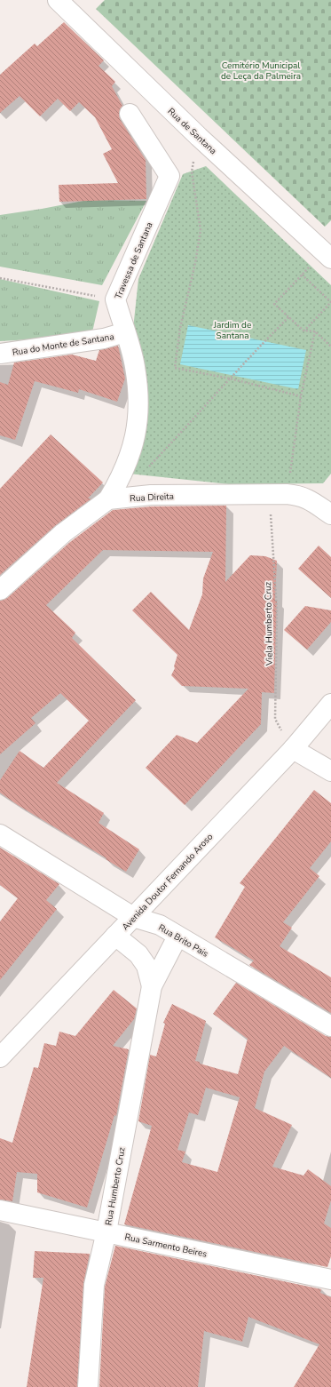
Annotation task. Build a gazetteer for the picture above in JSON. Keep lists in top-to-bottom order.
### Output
{
  "streets": {
    "street": [
      "Rua de Santana",
      "Travessa de Santana",
      "Rua do Monte de Santana",
      "Rua Direita",
      "Avenida Doutor Fernando Aroso",
      "Rua Brito Pais",
      "Rua Humberto Cruz",
      "Rua Sarmento Beires"
    ],
    "path": ["Viela Humberto Cruz"]
  },
  "crossings": [
    ["Travessa de Santana", "Rua do Monte de Santana"],
    ["Travessa de Santana", "Rua Direita"],
    ["Rua Direita", "Viela Humberto Cruz"],
    ["Viela Humberto Cruz", "Avenida Doutor Fernando Aroso"],
    ["Avenida Doutor Fernando Aroso", "Rua Brito Pais"],
    ["Avenida Doutor Fernando Aroso", "Rua Humberto Cruz"],
    ["Rua Brito Pais", "Rua Humberto Cruz"],
    ["Rua Humberto Cruz", "Rua Sarmento Beires"]
  ],
  "parks": ["Cemitério Municipal de Leça da Palmeira", "Jardim de Santana"]
}
